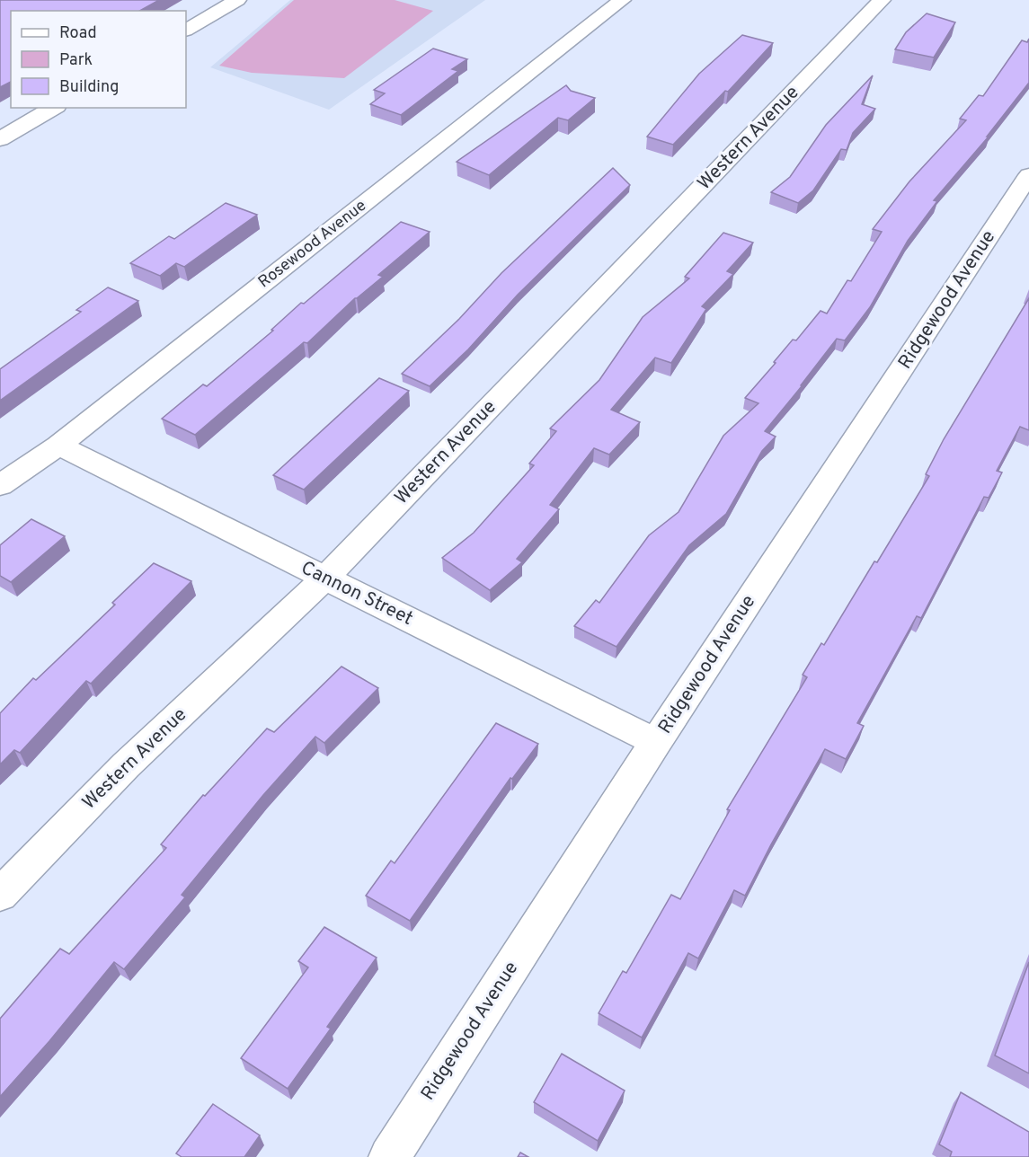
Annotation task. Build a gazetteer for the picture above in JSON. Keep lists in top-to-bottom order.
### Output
{
  "streets": {
    "street": [
      "Western Avenue",
      "Rosewood Avenue",
      "Ridgewood Avenue",
      "Cannon Street"
    ]
  },
  "crossings": [
    ["Western Avenue", "Cannon Street"],
    ["Rosewood Avenue", "Cannon Street"],
    ["Ridgewood Avenue", "Cannon Street"]
  ],
  "legend": ["Road", "Park", "Building"]
}
